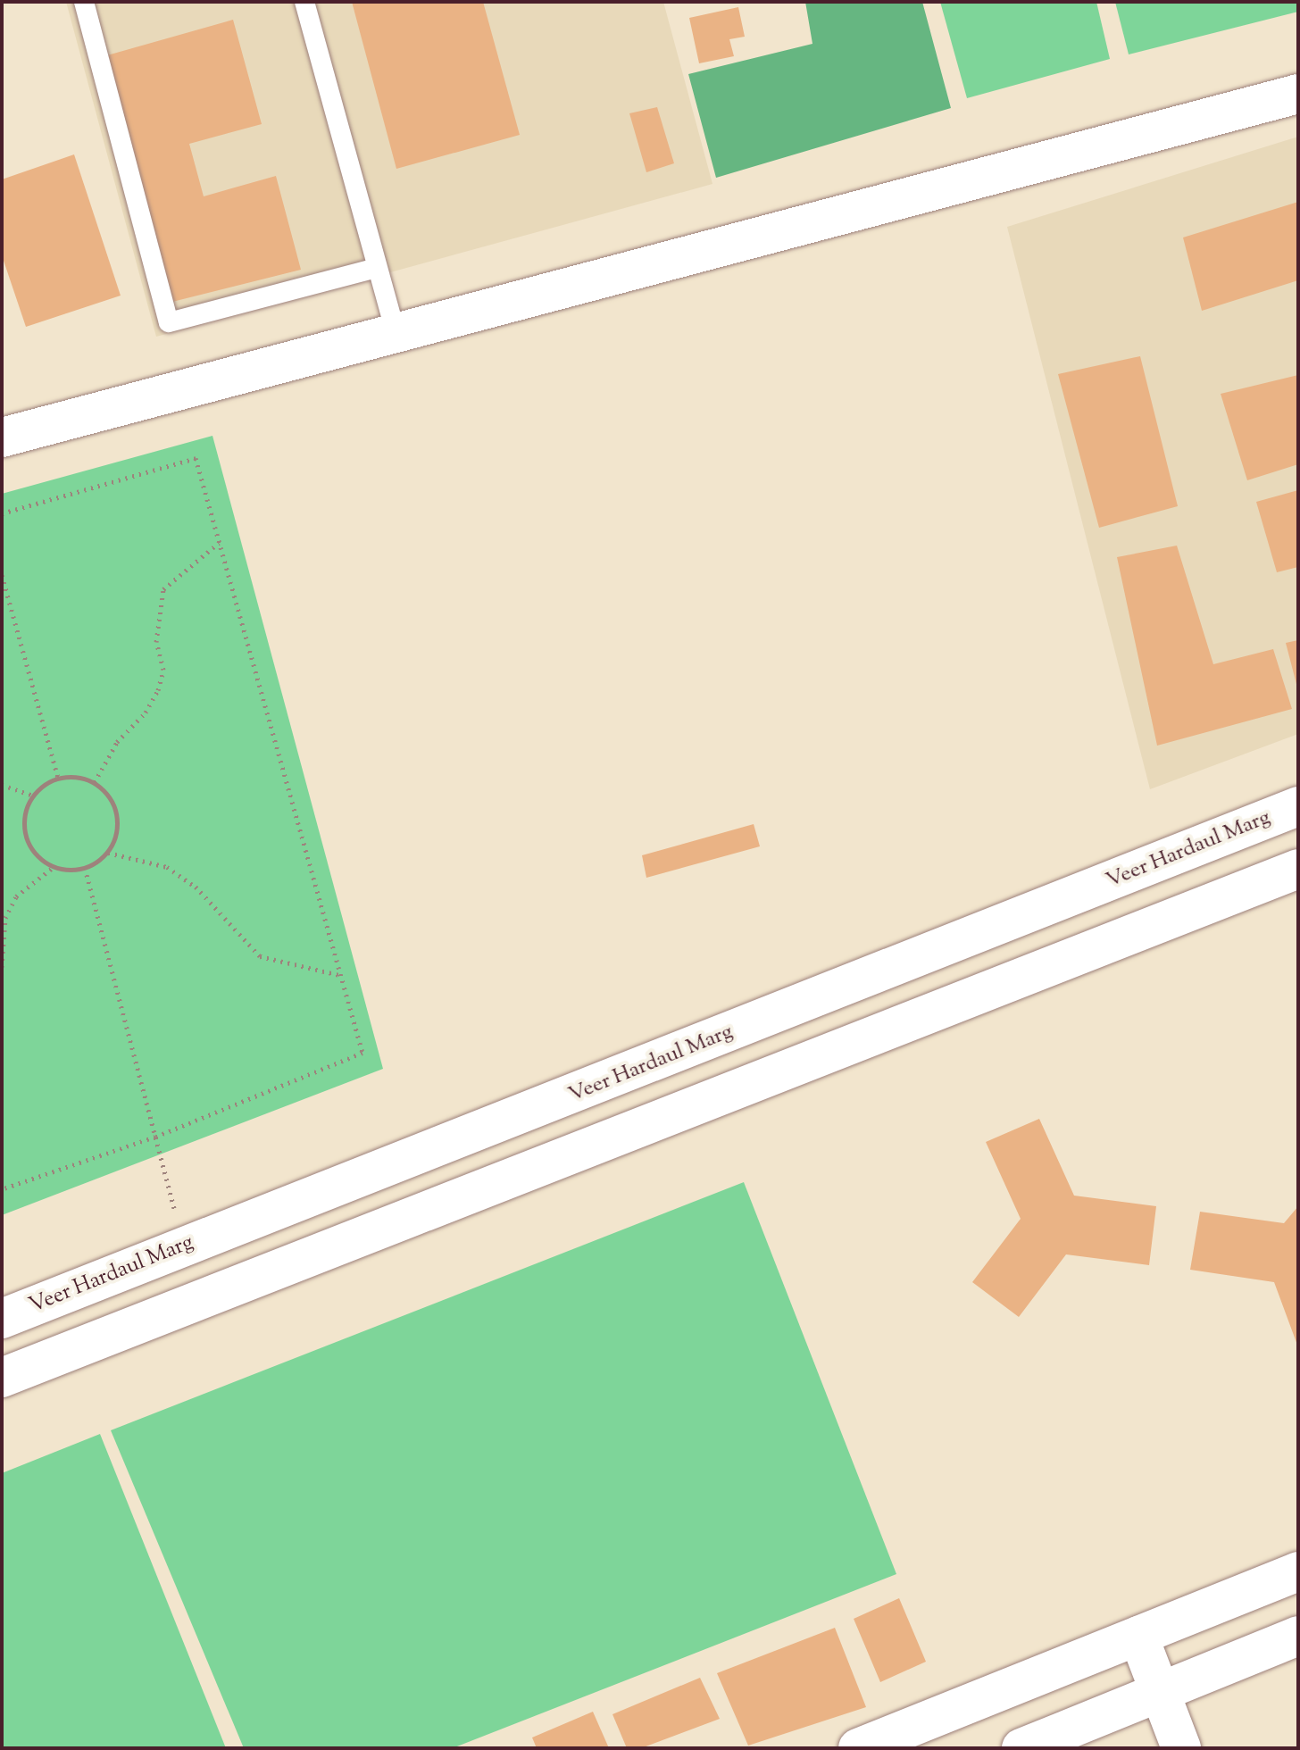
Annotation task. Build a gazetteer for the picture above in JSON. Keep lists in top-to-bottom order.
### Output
{
  "streets": {
    "street": ["Veer Hardaul Marg"]
  }
}
